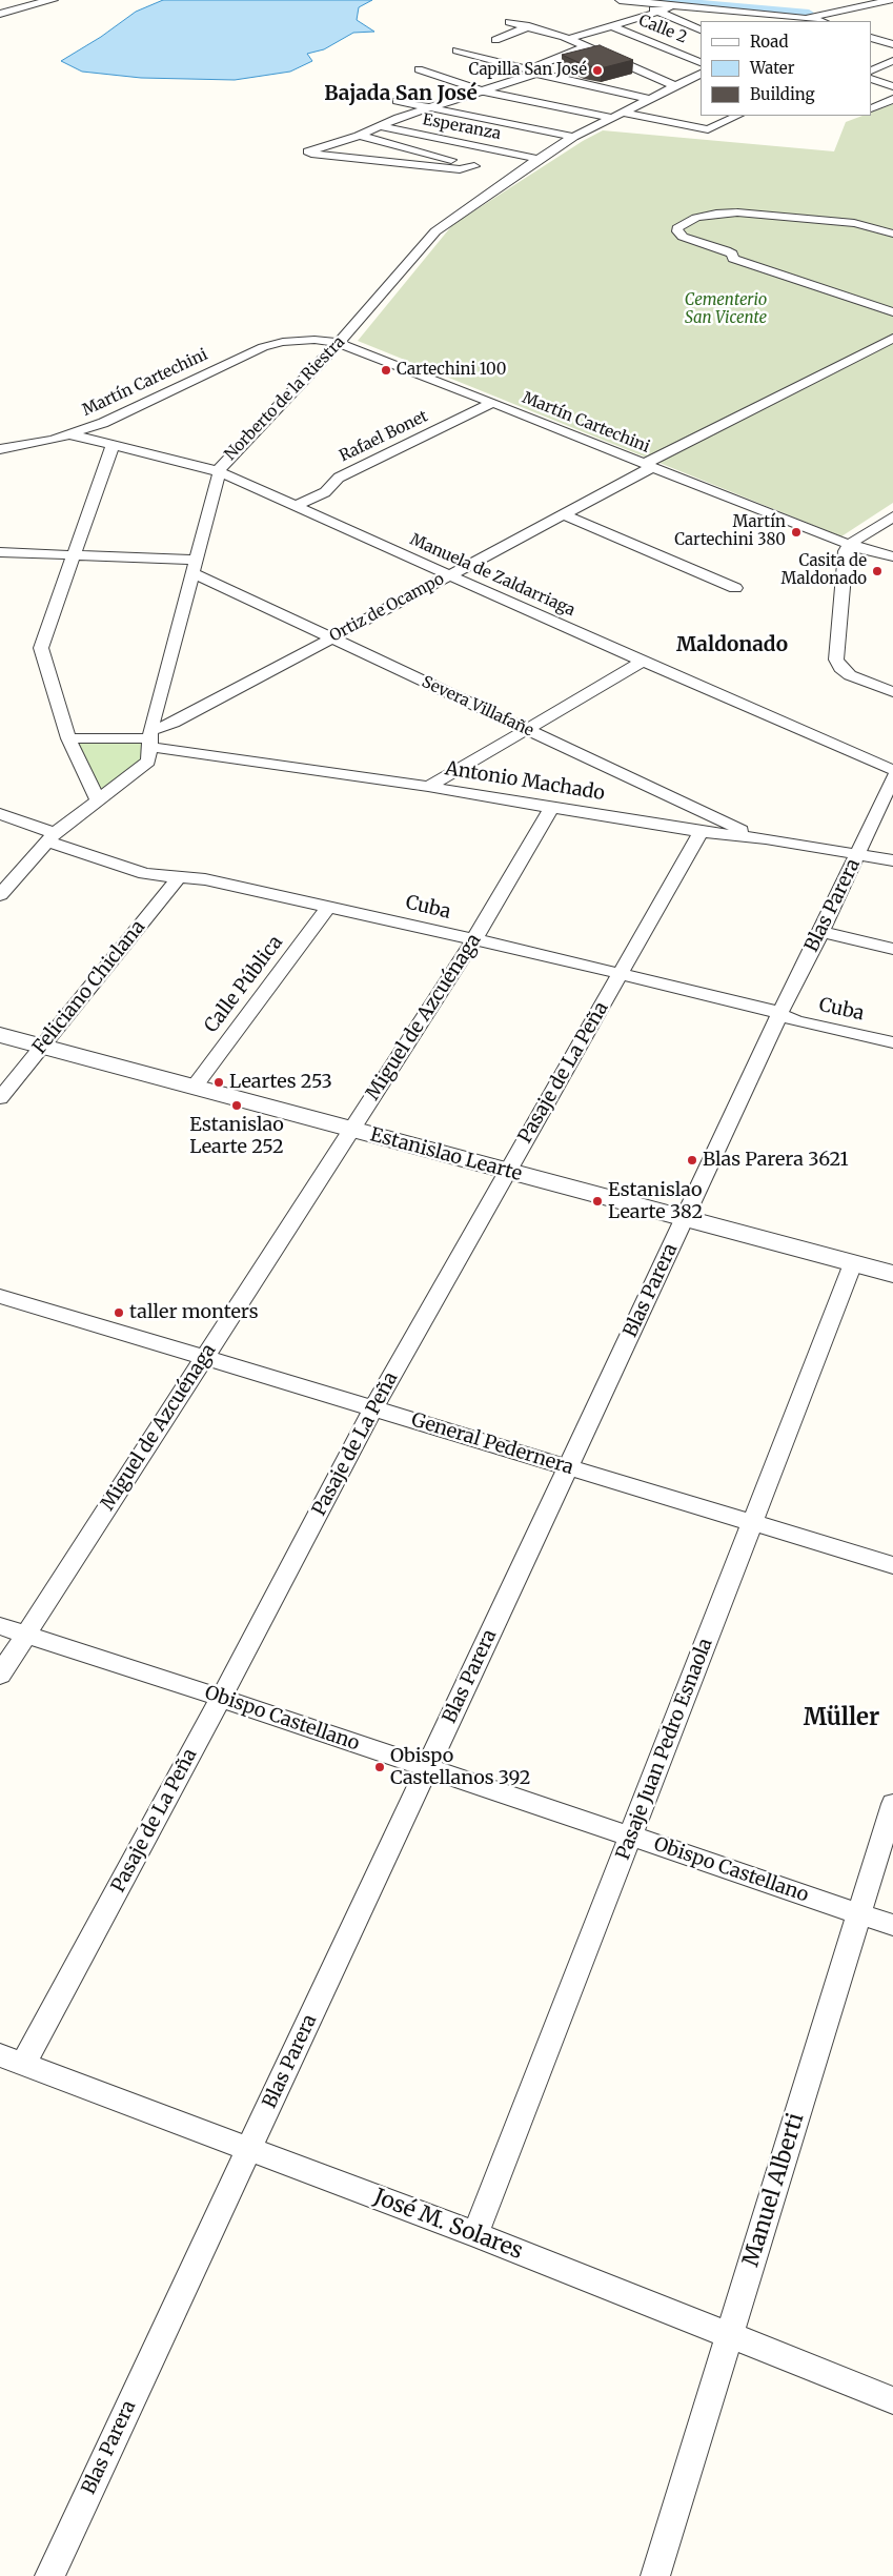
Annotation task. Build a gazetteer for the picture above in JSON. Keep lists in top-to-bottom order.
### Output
{
  "streets": {
    "street": [
      "Calle 2",
      "Esperanza",
      "Martín Cartechini",
      "Norberto de la Riestra",
      "Rafael Bonet",
      "Manuela de Zaldarriaga",
      "Ortiz de Ocampo",
      "Severa Villafañe",
      "Antonio Machado",
      "Blas Parera",
      "Cuba",
      "Calle Pública",
      "Feliciano Chiclana",
      "Miguel de Azcuénaga",
      "Pasaje de La Peña",
      "Estanislao Learte",
      "General Pedernera",
      "Obispo Castellano",
      "Pasaje Juan Pedro Esnaola",
      "Manuel Alberti",
      "José M. Solares"
    ]
  },
  "crossings": [
    ["Esperanza", "Norberto de la Riestra"],
    ["Martín Cartechini", "Norberto de la Riestra"],
    ["Martín Cartechini", "Rafael Bonet"],
    ["Martín Cartechini", "Manuela de Zaldarriaga"],
    ["Martín Cartechini", "Ortiz de Ocampo"],
    ["Norberto de la Riestra", "Manuela de Zaldarriaga"],
    ["Norberto de la Riestra", "Ortiz de Ocampo"],
    ["Norberto de la Riestra", "Severa Villafañe"],
    ["Norberto de la Riestra", "Antonio Machado"],
    ["Norberto de la Riestra", "Cuba"],
    ["Rafael Bonet", "Manuela de Zaldarriaga"],
    ["Manuela de Zaldarriaga", "Ortiz de Ocampo"],
    ["Ortiz de Ocampo", "Severa Villafañe"],
    ["Ortiz de Ocampo", "Antonio Machado"],
    ["Severa Villafañe", "Antonio Machado"],
    ["Antonio Machado", "Blas Parera"],
    ["Antonio Machado", "Miguel de Azcuénaga"],
    ["Antonio Machado", "Pasaje de La Peña"],
    ["Blas Parera", "Cuba"],
    ["Blas Parera", "Estanislao Learte"],
    ["Blas Parera", "General Pedernera"],
    ["Blas Parera", "Obispo Castellano"],
    ["Blas Parera", "José M. Solares"],
    ["Cuba", "Calle Pública"],
    ["Cuba", "Feliciano Chiclana"],
    ["Cuba", "Miguel de Azcuénaga"],
    ["Cuba", "Pasaje de La Peña"],
    ["Calle Pública", "Estanislao Learte"],
    ["Feliciano Chiclana", "Estanislao Learte"],
    ["Miguel de Azcuénaga", "Estanislao Learte"],
    ["Miguel de Azcuénaga", "General Pedernera"],
    ["Miguel de Azcuénaga", "Obispo Castellano"],
    ["Pasaje de La Peña", "Estanislao Learte"],
    ["Pasaje de La Peña", "General Pedernera"],
    ["Pasaje de La Peña", "Obispo Castellano"],
    ["Pasaje de La Peña", "José M. Solares"],
    ["Estanislao Learte", "Pasaje Juan Pedro Esnaola"],
    ["General Pedernera", "Pasaje Juan Pedro Esnaola"],
    ["Obispo Castellano", "Pasaje Juan Pedro Esnaola"],
    ["Obispo Castellano", "Manuel Alberti"],
    ["Pasaje Juan Pedro Esnaola", "José M. Solares"],
    ["Manuel Alberti", "José M. Solares"]
  ],
  "districts": ["Bajada San José", "Maldonado", "Müller"],
  "parks": ["Cementerio San Vicente"],
  "places": [
    "Capilla San José",
    "Cartechini 100",
    "Martín Cartechini 380",
    "Casita de Maldonado",
    "Leartes 253",
    "Estanislao Learte 252",
    "Blas Parera 3621",
    "Estanislao Learte 382",
    "taller monters",
    "Obispo Castellanos 392"
  ],
  "legend": ["Road", "Water", "Building"]
}
